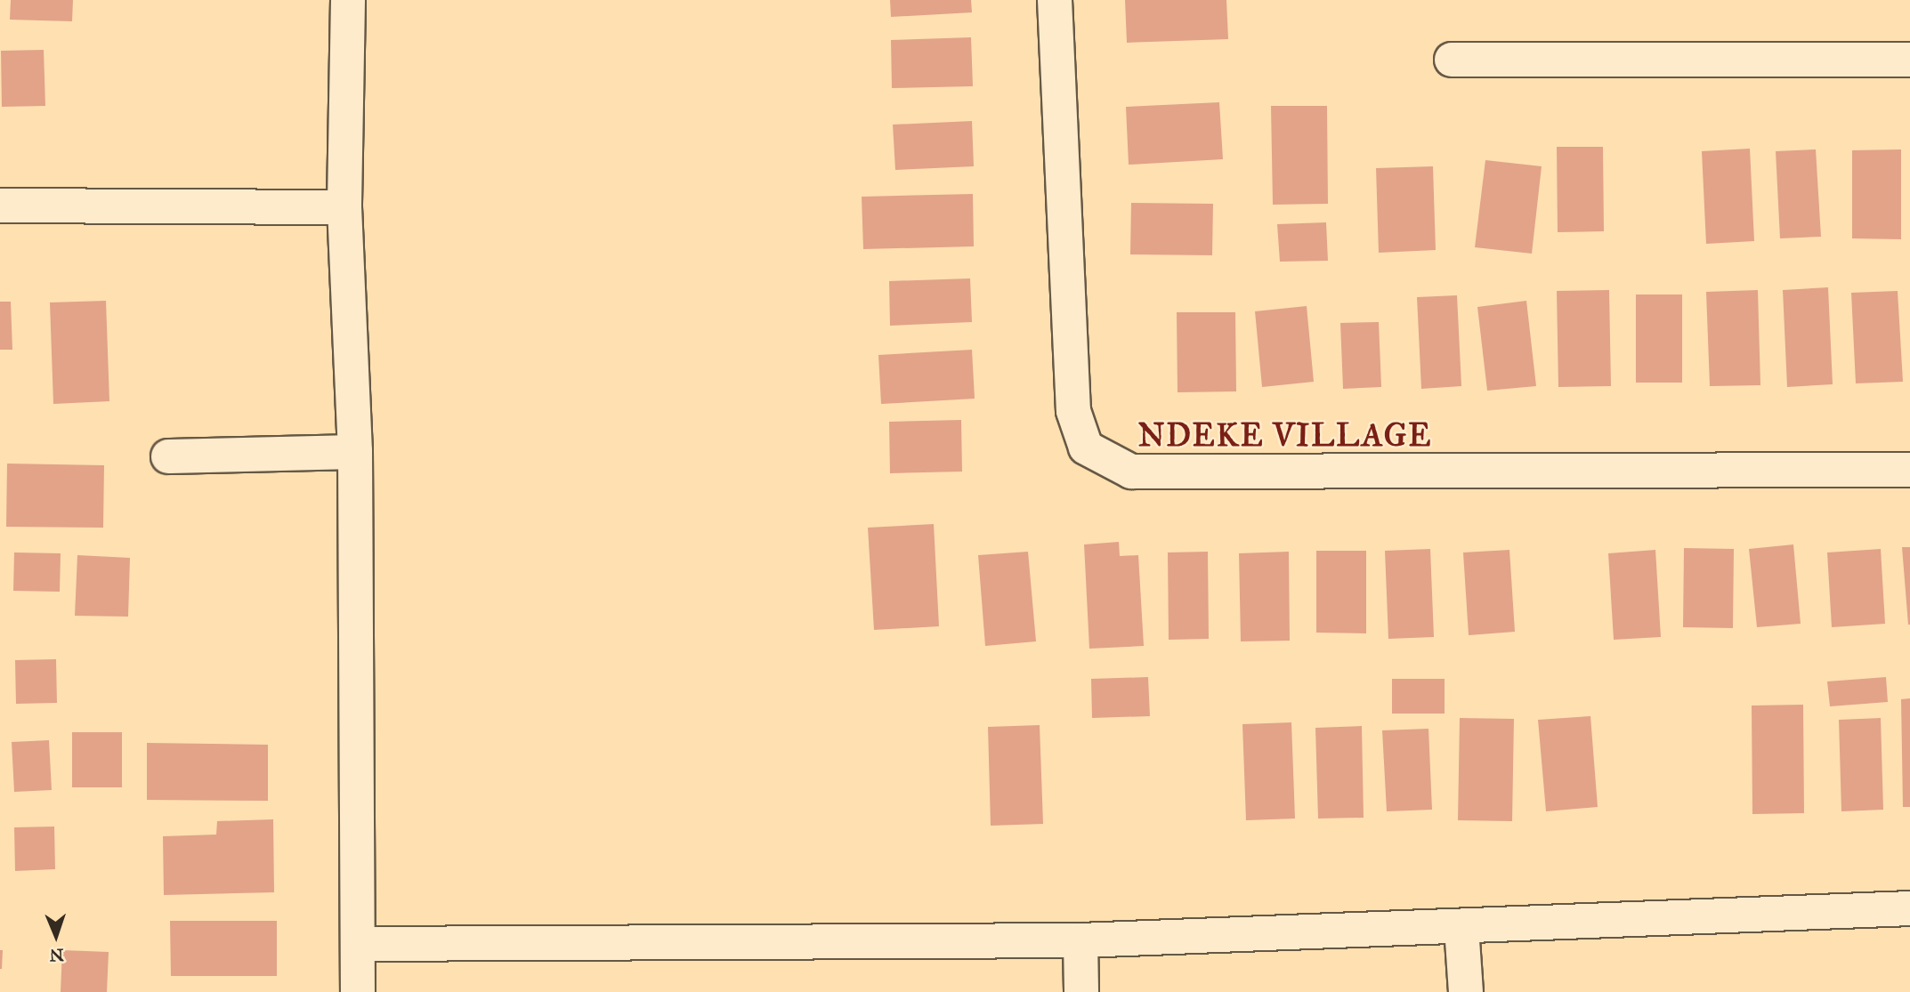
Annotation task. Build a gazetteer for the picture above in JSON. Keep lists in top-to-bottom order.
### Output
{
  "districts": ["NDEKE VILLAGE"],
  "north": "bottom"
}
